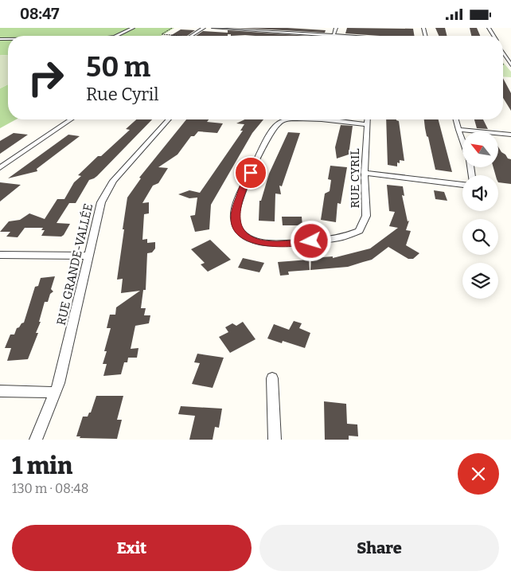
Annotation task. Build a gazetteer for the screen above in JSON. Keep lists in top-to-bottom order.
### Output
{
  "streets": {
    "street": ["RUE CYRIL", "RUE GRANDE-VALLÉE"]
  },
  "north": "top left",
  "page": {
    "status": "08:47",
    "turn": ["50 m", "Rue Cyril"],
    "heading": ["1 min", "130 m · 08:48"],
    "buttons": ["Exit", "Share"]
  }
}
